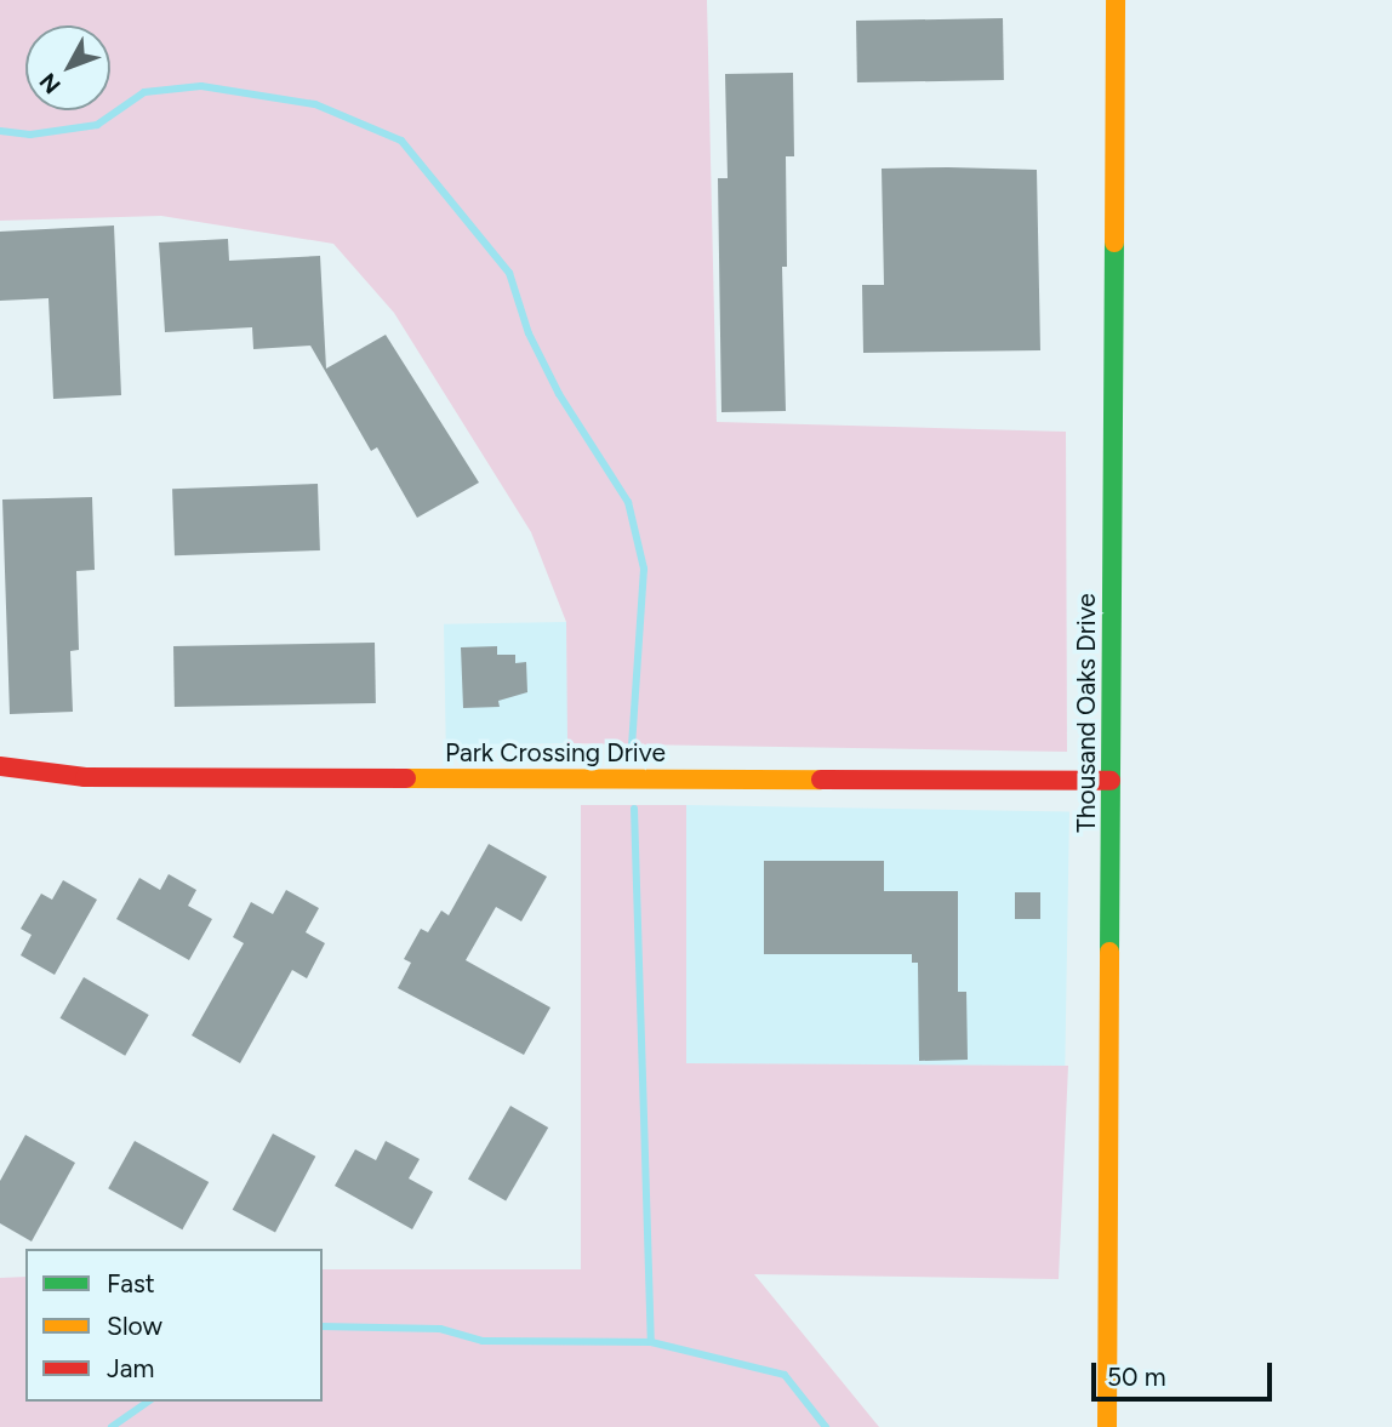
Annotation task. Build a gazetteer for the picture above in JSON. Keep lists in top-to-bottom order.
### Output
{
  "streets": {
    "main road": ["Thousand Oaks Drive", "Park Crossing Drive"]
  },
  "crossings": [
    ["Thousand Oaks Drive", "Park Crossing Drive"]
  ],
  "legend": ["Fast", "Slow", "Jam"],
  "scale_bar": "50 m",
  "north": "bottom left"
}
